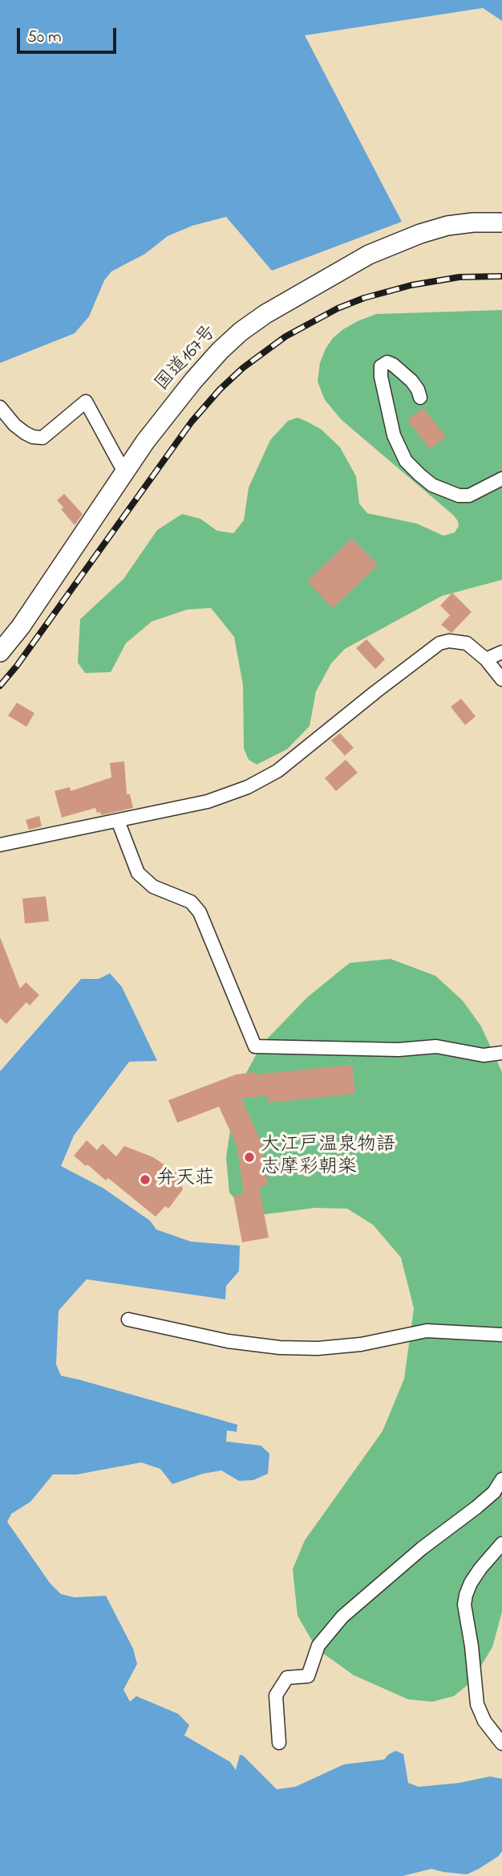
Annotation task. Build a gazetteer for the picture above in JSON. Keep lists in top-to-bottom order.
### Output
{
  "streets": {
    "highway": ["国道167号"]
  },
  "places": ["大江戸温泉物語 志摩彩朝楽", "弁天荘"],
  "scale_bar": "50 m"
}
